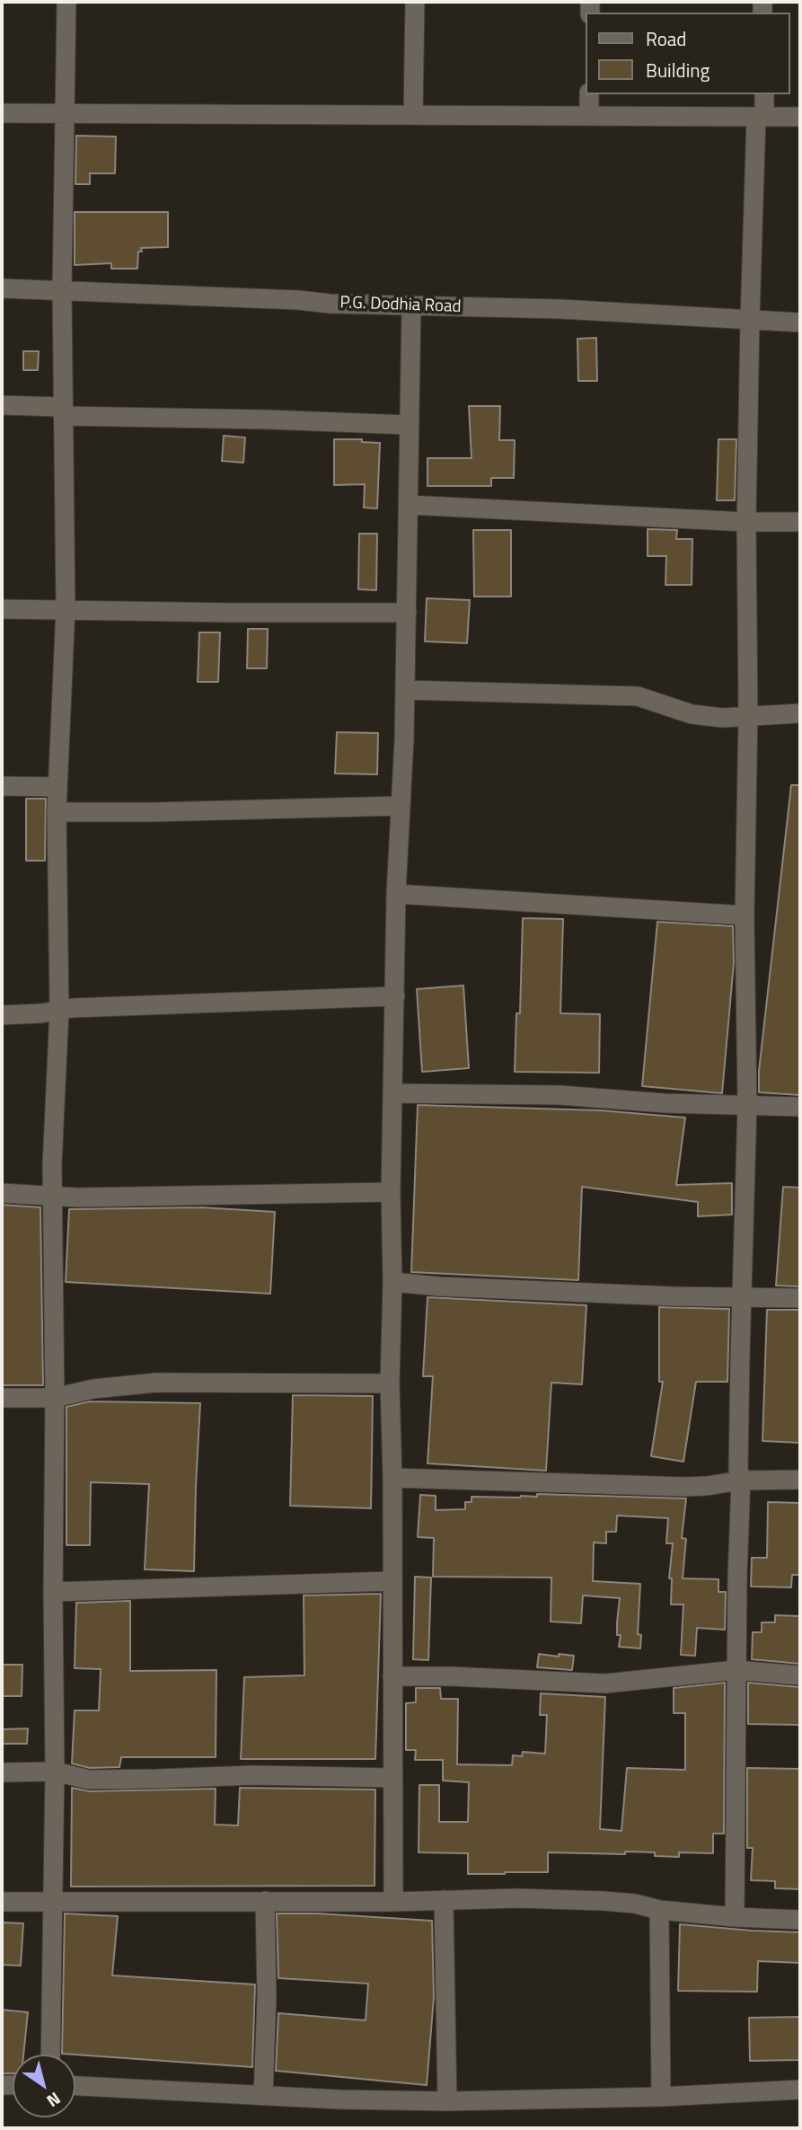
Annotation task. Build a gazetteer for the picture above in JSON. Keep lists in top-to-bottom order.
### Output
{
  "streets": {
    "street": ["P.G. Dodhia Road"]
  },
  "legend": ["Road", "Building"],
  "north": "bottom right"
}
